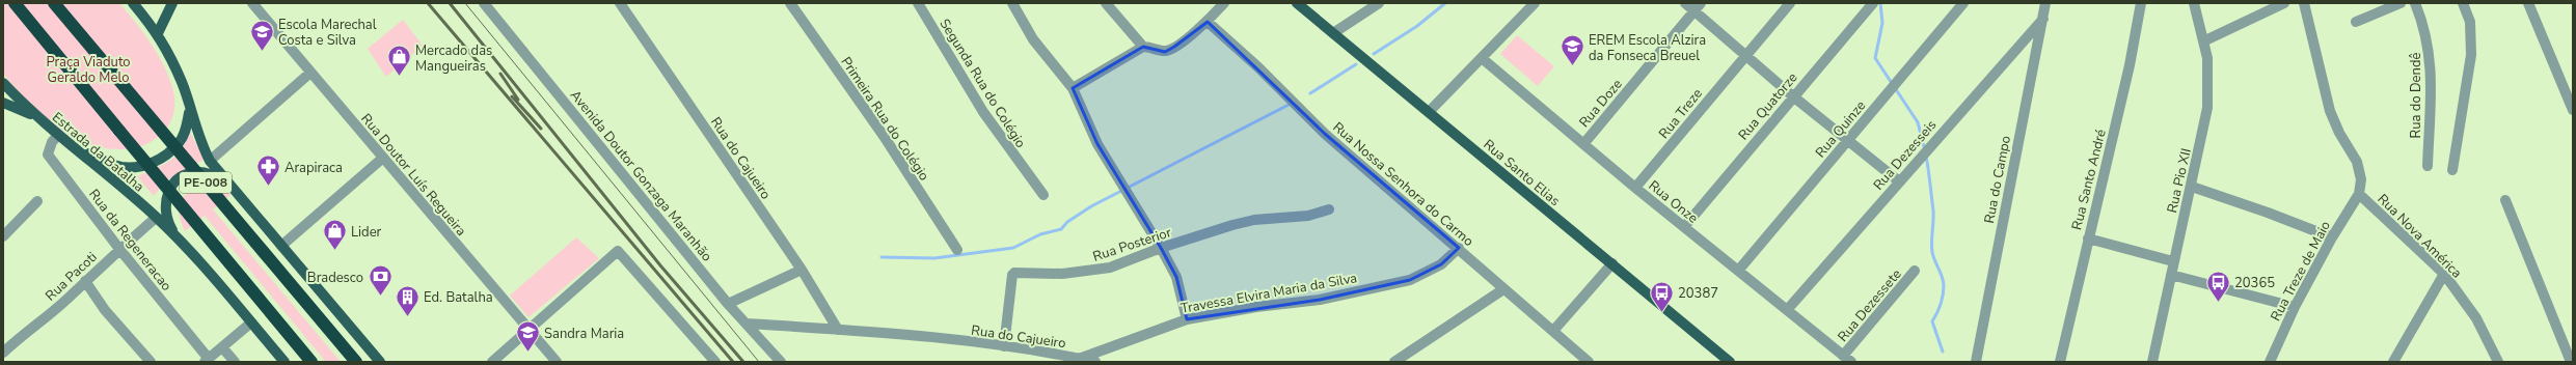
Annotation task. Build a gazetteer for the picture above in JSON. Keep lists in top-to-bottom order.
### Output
{
  "streets": {
    "highway": ["PE-008"],
    "main road": ["Estrada da Batalha", "Rua Santo Elias"],
    "street": [
      "Segunda Rua do Colégio",
      "Rua do Dendê",
      "Rua Doze",
      "Rua Quatorze",
      "Rua Treze",
      "Primeira Rua do Colégio",
      "Rua Quinze",
      "Rua Dezesseis",
      "Rua do Cajueiro",
      "Rua Doutor Luís Regueira",
      "Avenida Doutor Gonzaga Maranhão",
      "Rua do Campo",
      "Rua Santo André",
      "Rua Pio XII",
      "Rua Nossa Senhora do Carmo",
      "Rua Onze",
      "Rua Nova América",
      "Rua da Regeneracao",
      "Rua Posterior",
      "Rua Treze de Maio",
      "Rua Pacoti",
      "Travessa Elvira Maria da Silva",
      "Rua Dezessete"
    ]
  },
  "crossings": [
    ["Rua Doze", "Rua Onze"],
    ["Rua Quatorze", "Rua Onze"],
    ["Rua Treze", "Rua Onze"],
    ["Rua Quinze", "Rua Onze"],
    ["Estrada da Batalha", "Rua da Regeneracao"],
    ["Estrada da Batalha", "Rua Pacoti"],
    ["Rua Dezesseis", "Rua do Campo"],
    ["Rua Dezesseis", "Rua Onze"],
    ["Rua do Cajueiro", "Avenida Doutor Gonzaga Maranhão"],
    ["Rua do Cajueiro", "Rua Posterior"],
    ["Rua do Cajueiro", "Travessa Elvira Maria da Silva"],
    ["Rua Nossa Senhora do Carmo", "Travessa Elvira Maria da Silva"],
    ["Rua Onze", "Rua Dezessete"],
    ["Rua Nova América", "Rua Treze de Maio"],
    ["Rua da Regeneracao", "Rua Pacoti"]
  ],
  "parks": ["Praça Viaduto Geraldo Melo"],
  "places": {
    "school or university": ["Escola Marechal Costa e Silva", "EREM Escola Alzira da Fonseca Breuel", "Sandra Maria"],
    "shop": ["Mercado das Mangueiras", "Lider"],
    "pharmacy": ["Arapiraca"],
    "bank": ["Bradesco"],
    "bus stop": ["20365", "20387"],
    "building": ["Ed. Batalha"]
  }
}
